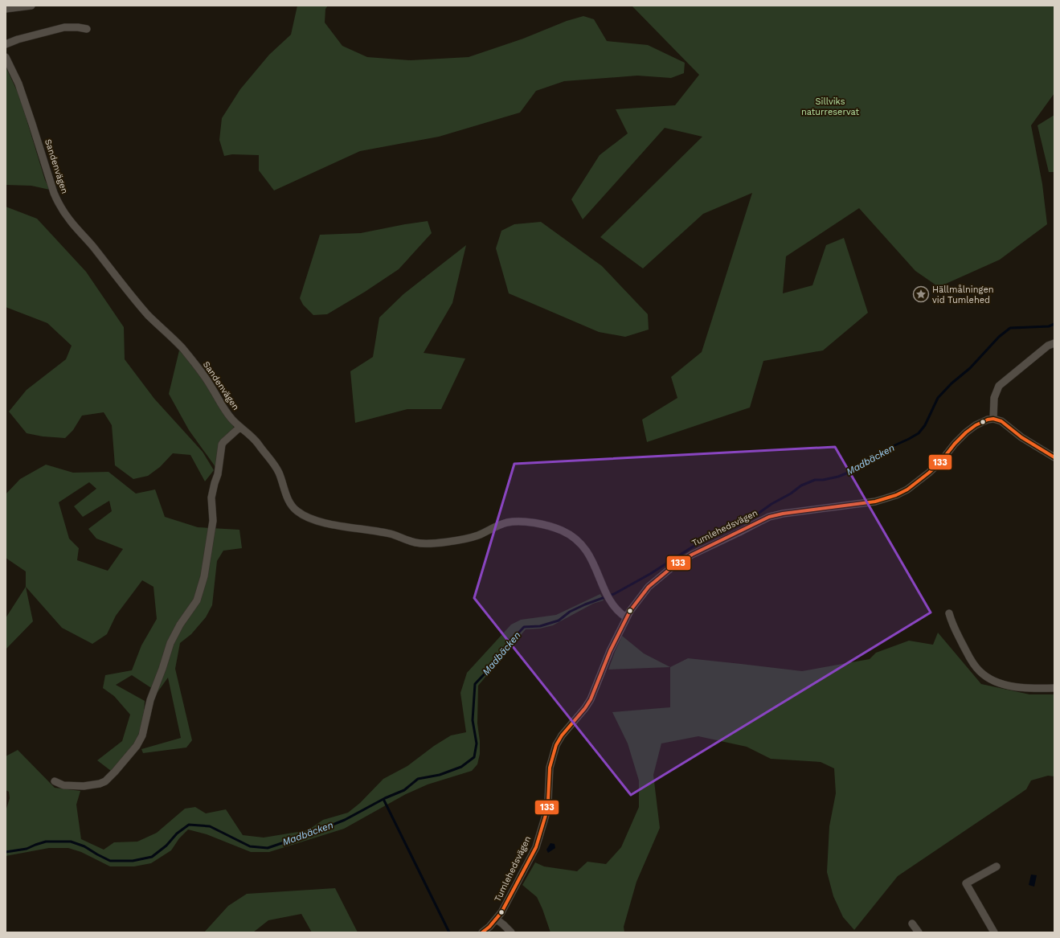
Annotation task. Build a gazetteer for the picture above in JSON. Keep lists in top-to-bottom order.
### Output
{
  "streets": {
    "street": ["Sandenvägen", "Tumlehedsvägen"]
  },
  "crossings": [
    ["Sandenvägen", "Tumlehedsvägen"]
  ],
  "water": ["Madbäcken"],
  "parks": ["Sillviks naturreservat"],
  "places": {
    "place": ["Hällmålningen vid Tumlehed"]
  },
  "lines": ["transit line 133"]
}
